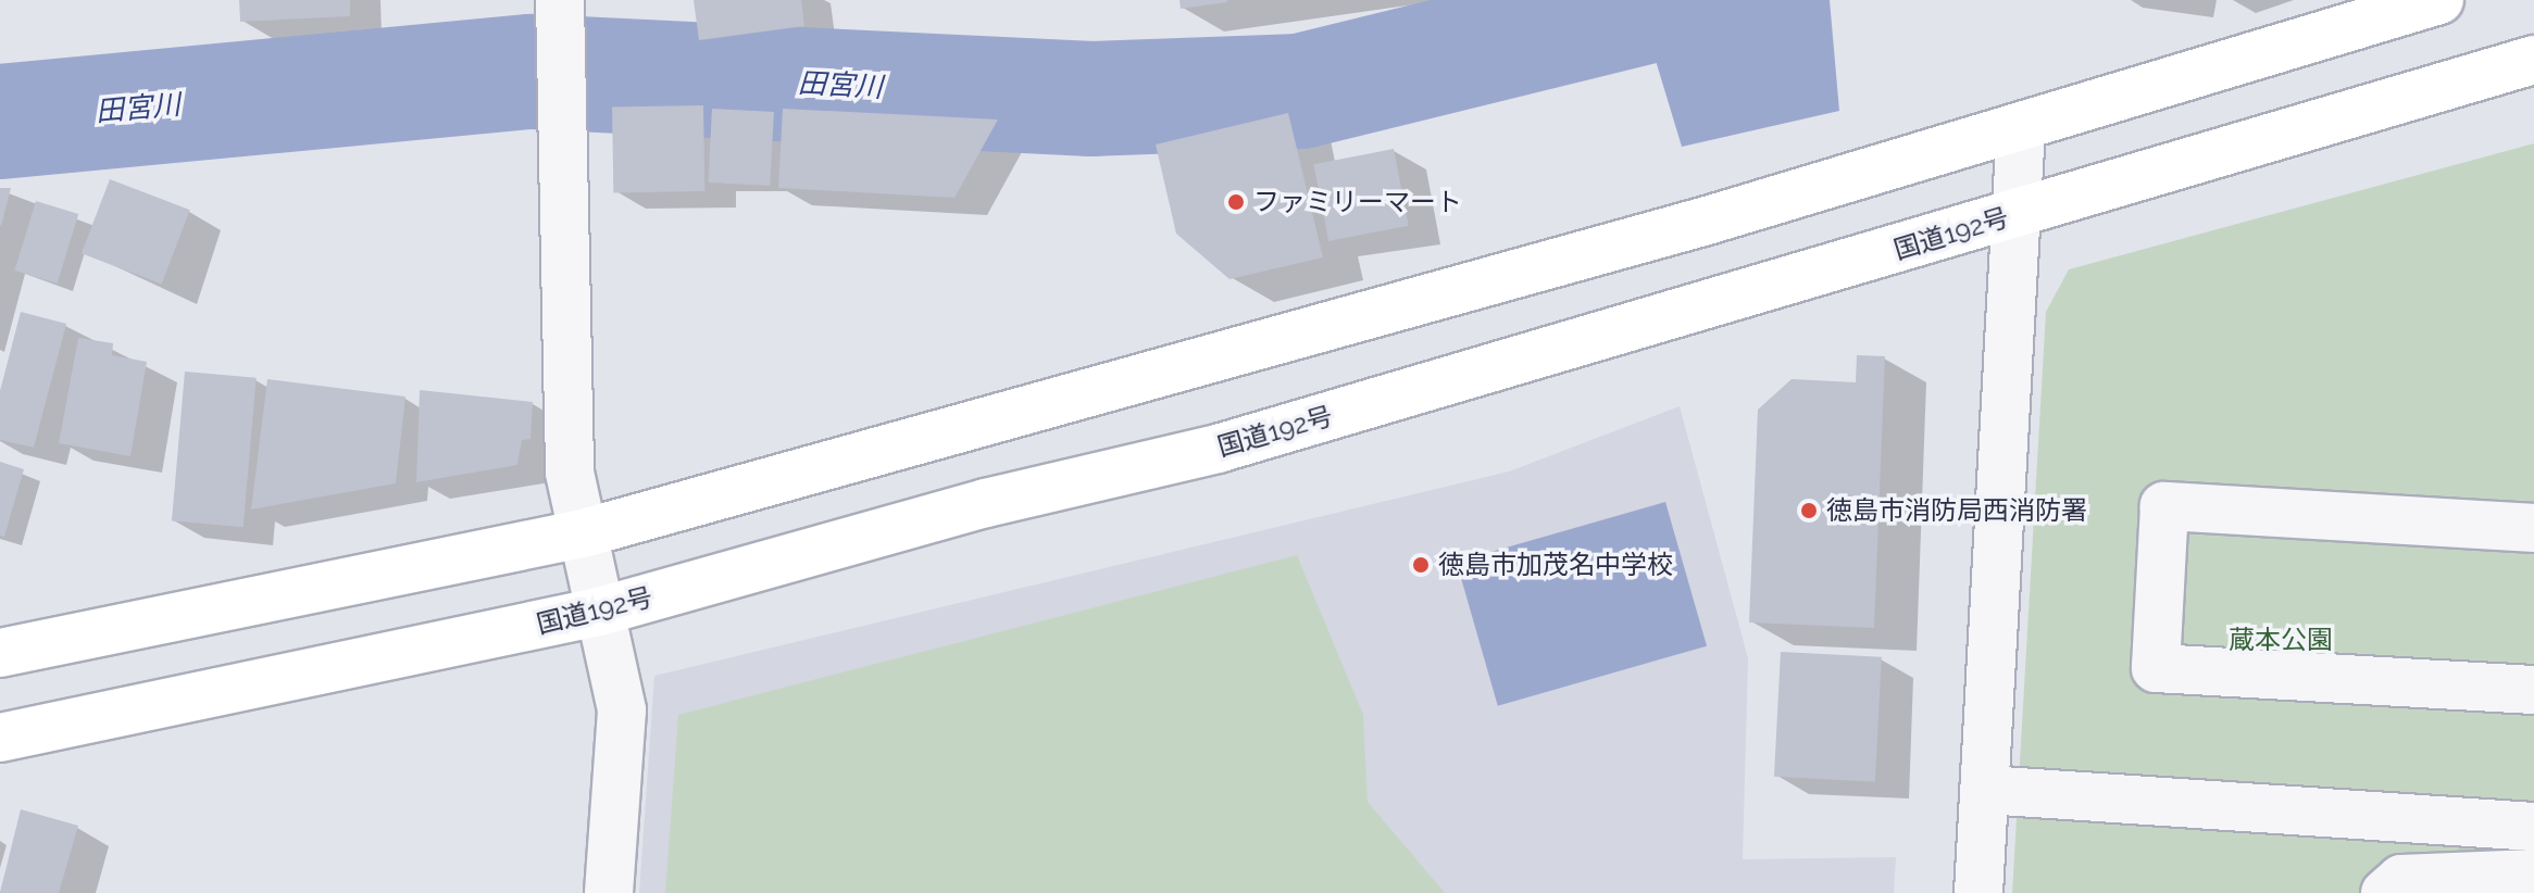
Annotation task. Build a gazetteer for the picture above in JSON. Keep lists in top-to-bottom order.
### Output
{
  "streets": {
    "highway": ["国道192号"]
  },
  "water": ["田宮川"],
  "parks": ["蔵本公園"],
  "places": ["ファミリーマート", "徳島市消防局西消防署", "徳島市加茂名中学校"]
}
